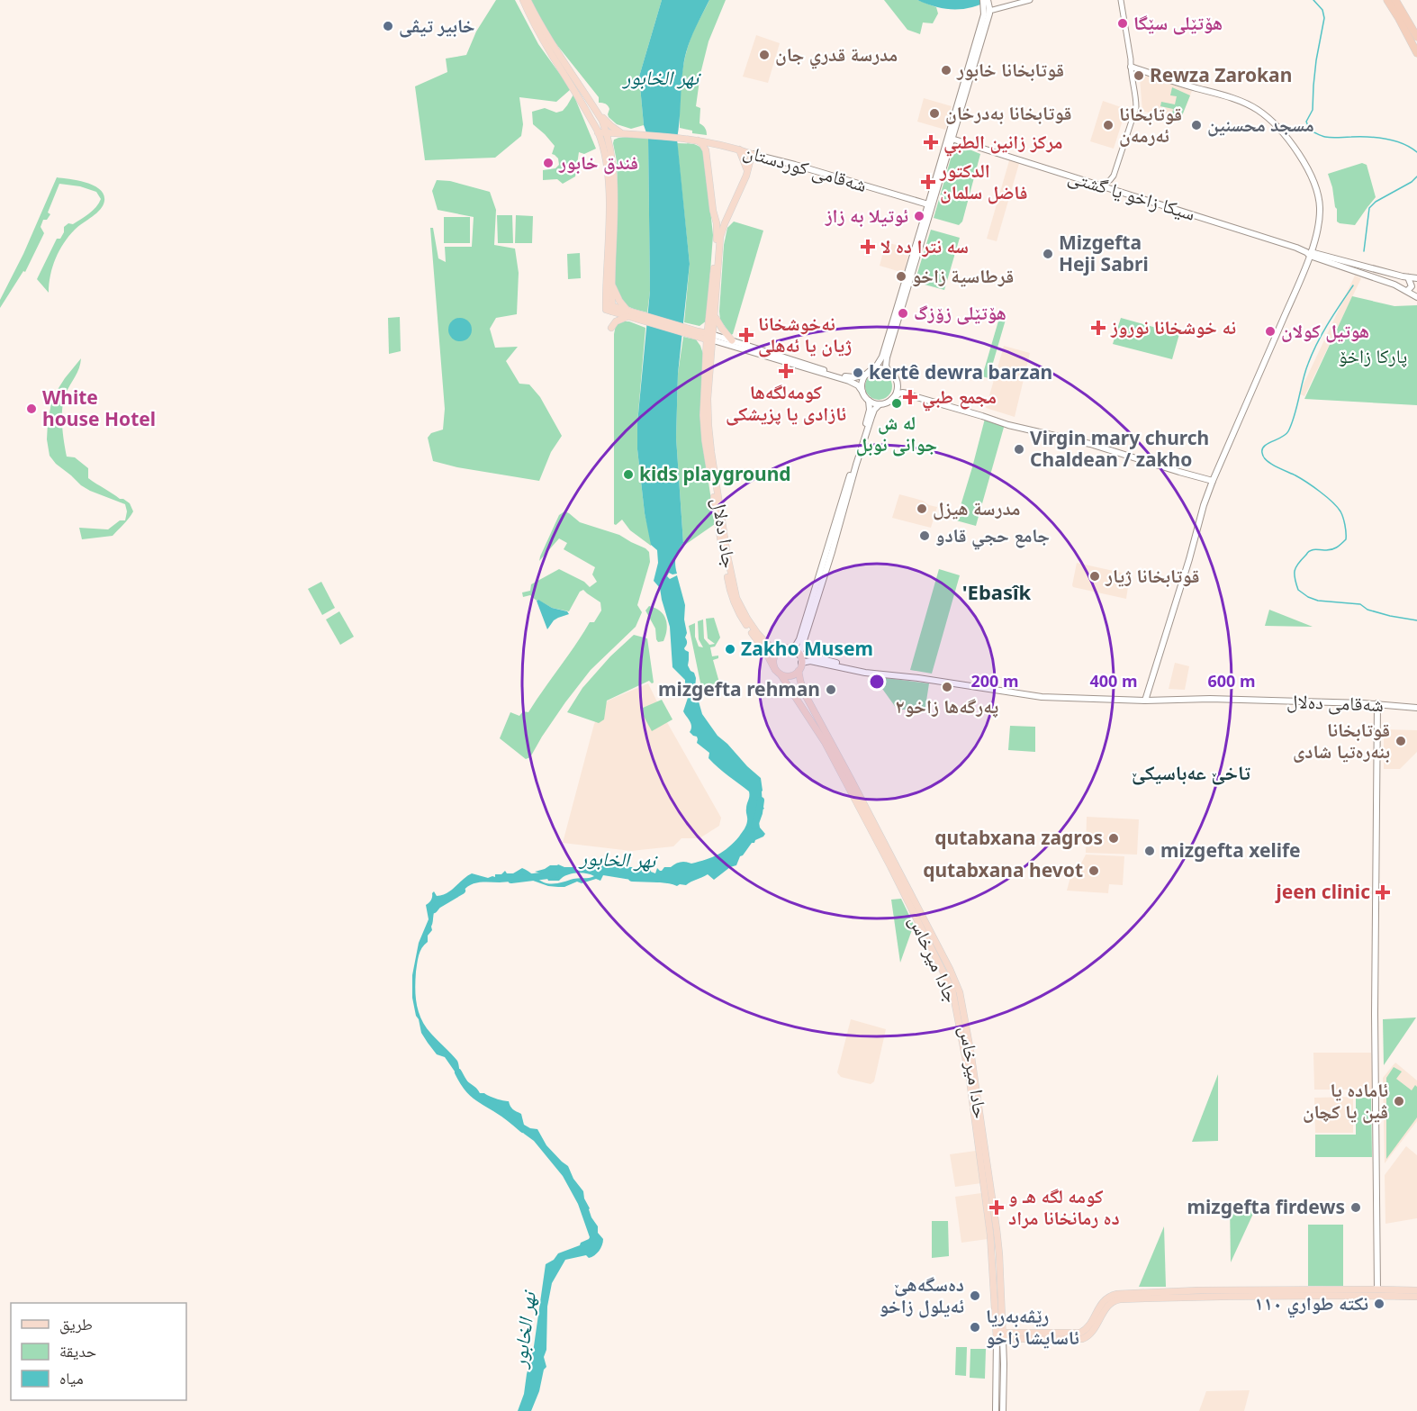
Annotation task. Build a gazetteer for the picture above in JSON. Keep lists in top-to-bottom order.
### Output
{
  "streets": {
    "main road": [
      "شەقامی کوردستان",
      "سیکا زاخو یا گشتى",
      "جادا دەلال",
      "شەقامی دەلال",
      "جادا ميرخاس",
      "حادا ميرخاس"
    ]
  },
  "crossings": [
    ["جادا دەلال", "جادا ميرخاس"],
    ["جادا دەلال", "حادا ميرخاس"],
    ["جادا ميرخاس", "حادا ميرخاس"]
  ],
  "districts": ["'Ebasîk", "تاخێ عه‌باسيكێ"],
  "water": ["نهر الخابور"],
  "parks": ["پارکا زاخۆ"],
  "places": {
    "other": [
      "هۆتێلی سێگا",
      "خابیر تیڤی",
      "مدرسة قدري جان",
      "قوتابخانا خابور",
      "Rewza Zarokan",
      "قوتابخانا به‌درخان",
      "قوتابخانا ئه‌رمه‌ن",
      "مسجد محسنين",
      "فندق خابور",
      "ئوتيلا به زاز",
      "Mizgefta Heji Sabri",
      "قرطاسية زاخو",
      "هۆتێلی زۆزگ",
      "هوتيل كولان",
      "kertê dewra barzan",
      "له ش جوانى نوبل",
      "White house Hotel",
      "Virgin mary church Chaldean / zakho",
      "kids playground",
      "مدرسة هيزل",
      "جامع حجي قادو",
      "قوتابخانا ژيار",
      "Zakho Musem",
      "پەرگەها زاخو۲",
      "mizgefta rehman",
      "قوتابخانا بنەرەتیا شادی",
      "qutabxana zagros",
      "mizgefta xelife",
      "qutabxana hevot",
      "ئاماده یا ڤین یا کچان",
      "mizgefta firdews",
      "ده‌سگه‌هێ ئه‌يلول زاخو",
      "نكته طواري ١١٠",
      "رێڤه‌به‌ريا ئاسايشا زاخو"
    ],
    "health": [
      "مركز زانين الطبي",
      "الدكتور فاضل سلمان",
      "سه نترا ده لا",
      "نه خوشخانا نوروز",
      "نەخوشخانا ژيان يا ئەهلى",
      "کومەلگەھا ئازادی یا پزیشکی",
      "مجمع طبي",
      "jeen clinic",
      "كومه لگه هـ و ده رمانخانا مراد"
    ]
  },
  "legend": ["طريق", "حديقة", "مياه"],
  "rings": ["200 m", "400 m", "600 m"]
}
